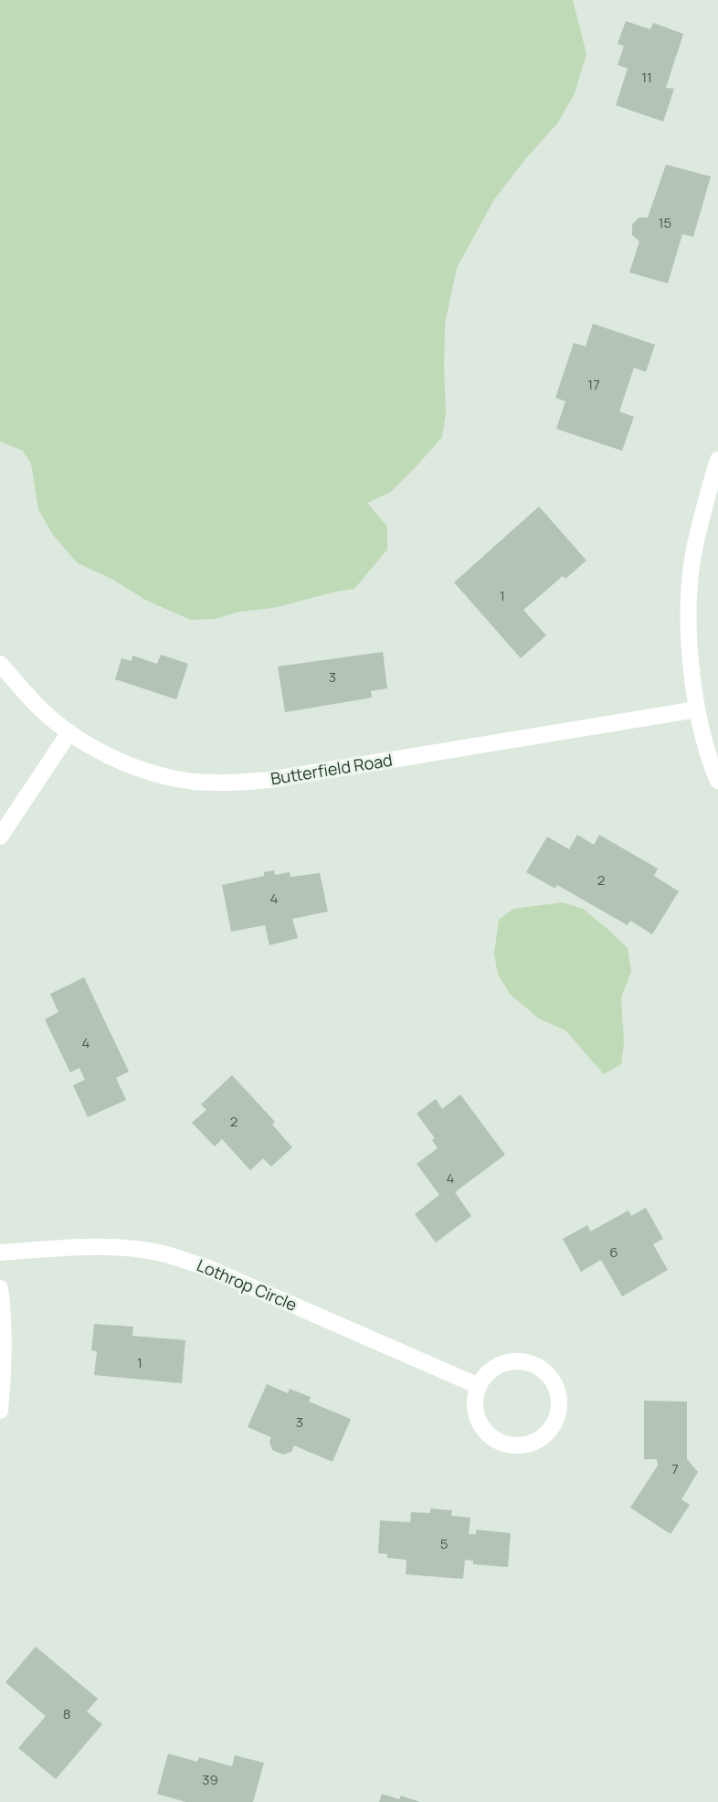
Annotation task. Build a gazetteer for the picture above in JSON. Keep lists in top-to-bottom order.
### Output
{
  "streets": {
    "street": ["Butterfield Road", "Lothrop Circle"]
  },
  "house_numbers": [
    "11",
    "15",
    "17",
    "1",
    "3",
    "2",
    "4",
    "4",
    "2",
    "4",
    "6",
    "1",
    "3",
    "7",
    "5",
    "8",
    "39"
  ]
}
